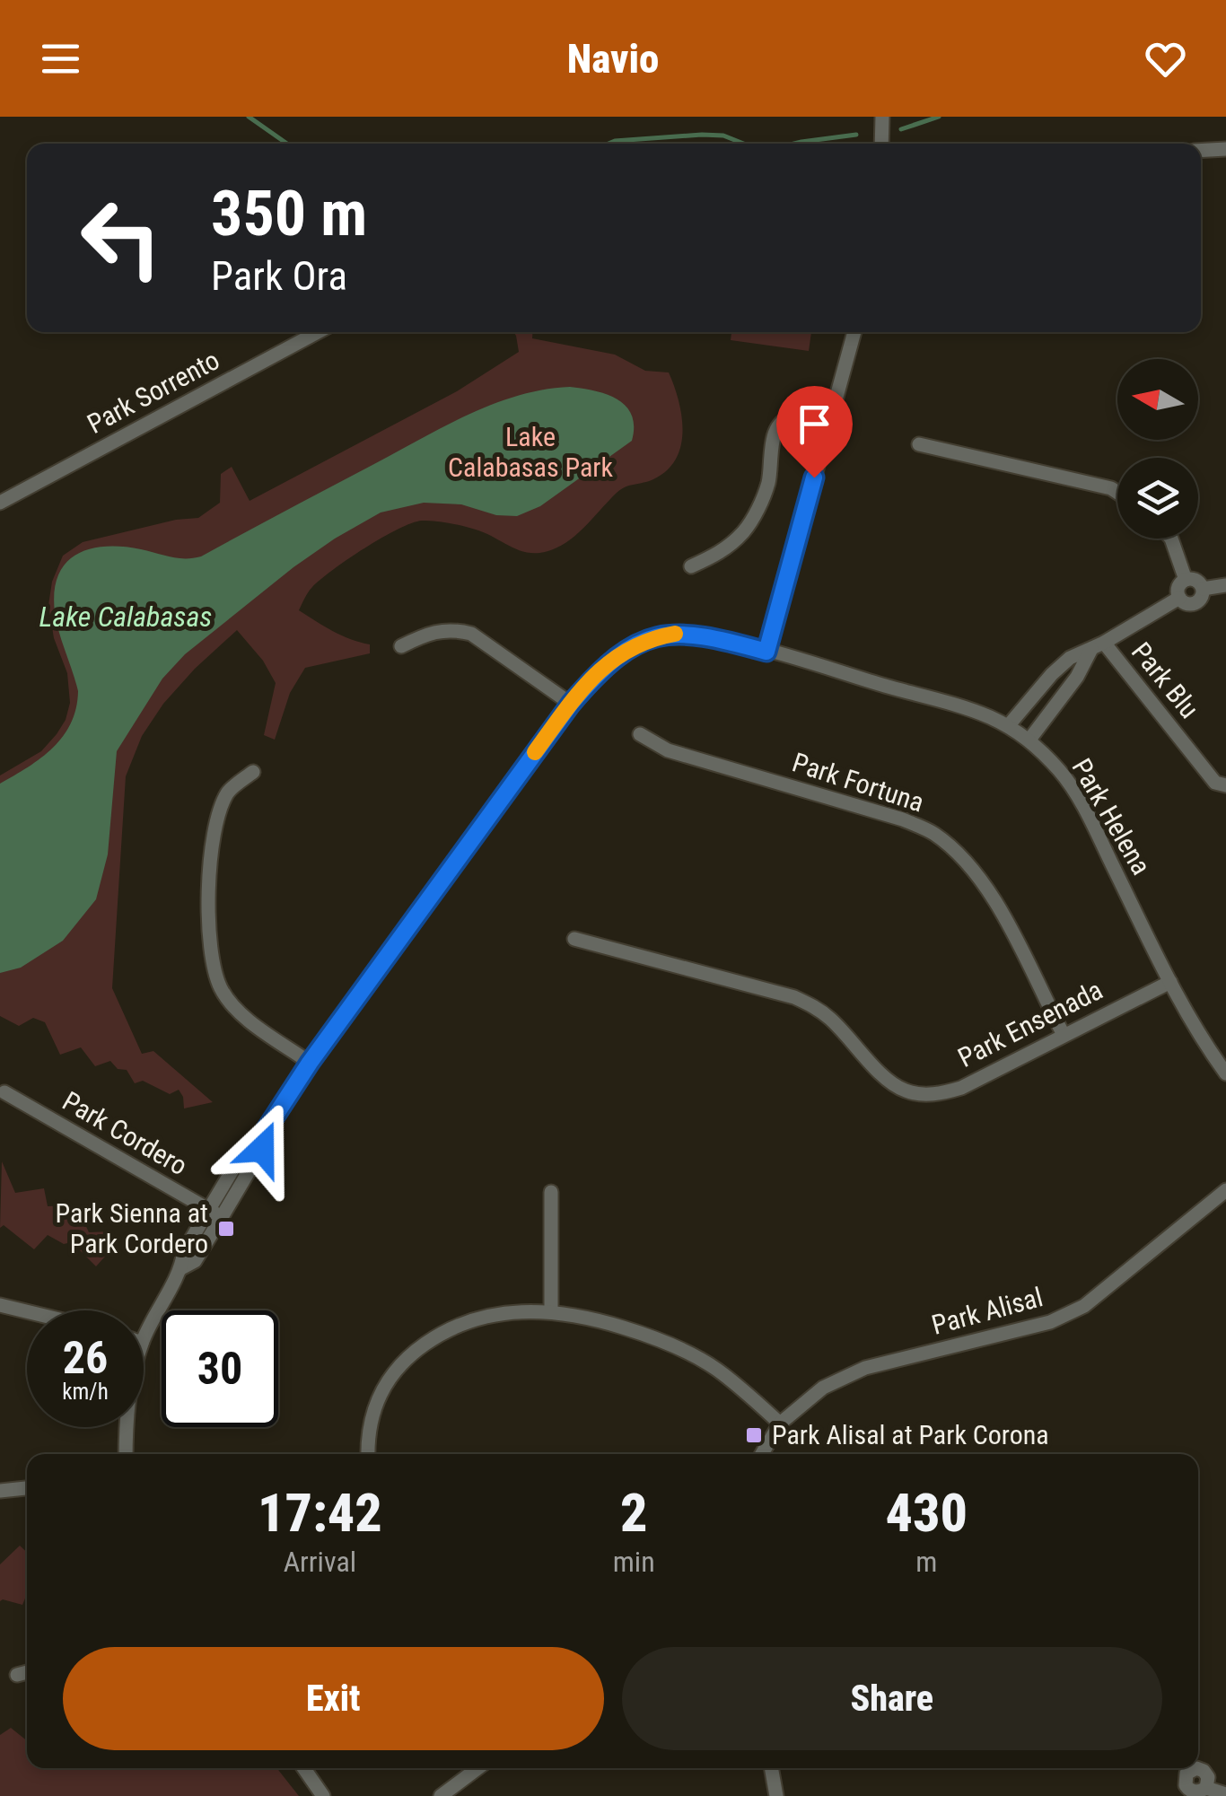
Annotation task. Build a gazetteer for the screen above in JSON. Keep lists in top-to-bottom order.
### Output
{
  "streets": {
    "street": [
      "Park Sorrento",
      "Park Blu",
      "Park Fortuna",
      "Park Helena",
      "Park Ensenada",
      "Park Cordero",
      "Park Alisal"
    ]
  },
  "crossings": [
    ["Park Fortuna", "Park Ensenada"],
    ["Park Helena", "Park Ensenada"]
  ],
  "water": ["Lake Calabasas"],
  "parks": ["Lake Calabasas Park"],
  "places": {
    "transit": ["Park Sienna at Park Cordero", "Park Alisal at Park Corona"]
  },
  "north": "left",
  "page": {
    "header": "Navio",
    "turn": ["350 m", "Park Ora"],
    "speed": "26 km/h",
    "limit": "30",
    "eta": [
      "17:42",
      "Arrival",
      "2",
      "min",
      "430",
      "m"
    ],
    "buttons": ["Exit", "Share"]
  }
}
